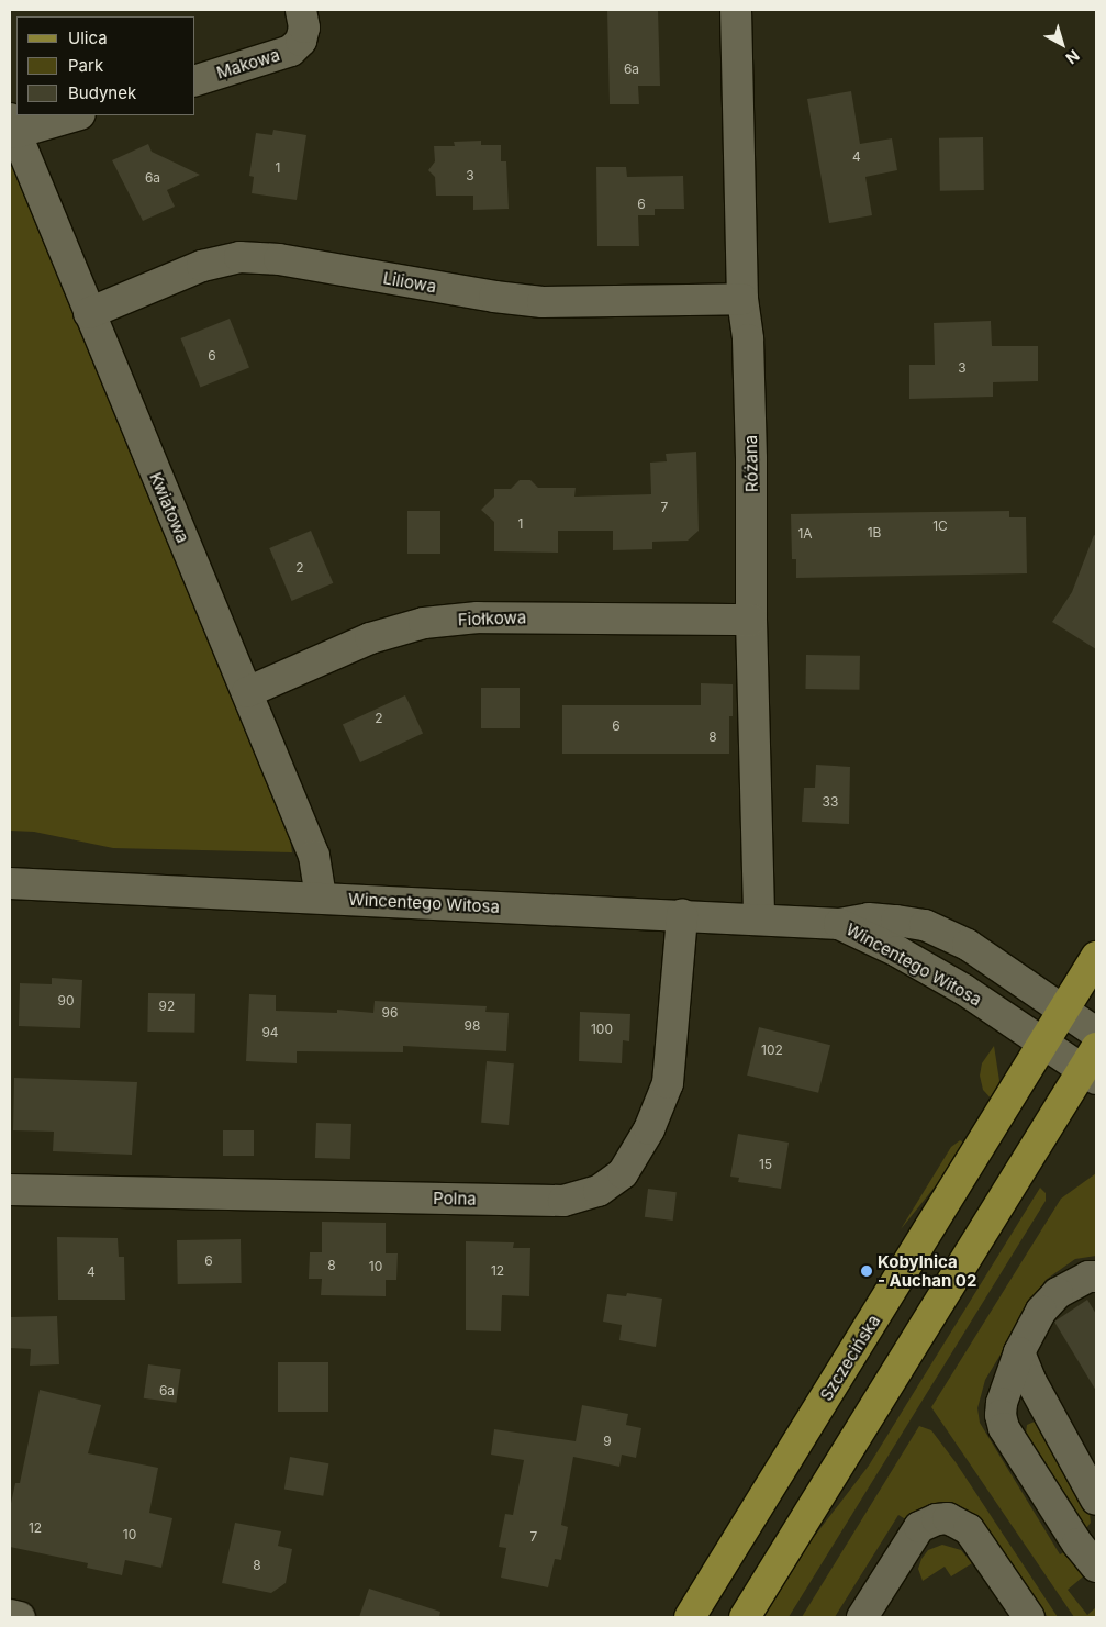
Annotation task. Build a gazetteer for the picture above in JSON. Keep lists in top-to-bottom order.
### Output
{
  "streets": {
    "main road": ["Szczecińska"],
    "street": [
      "Makowa",
      "Liliowa",
      "Różana",
      "Kwiatowa",
      "Fiołkowa",
      "Wincentego Witosa",
      "Polna"
    ]
  },
  "crossings": [
    ["Liliowa", "Różana"],
    ["Liliowa", "Kwiatowa"],
    ["Różana", "Fiołkowa"],
    ["Różana", "Wincentego Witosa"],
    ["Kwiatowa", "Fiołkowa"],
    ["Kwiatowa", "Wincentego Witosa"],
    ["Wincentego Witosa", "Polna"],
    ["Wincentego Witosa", "Szczecińska"]
  ],
  "places": ["Kobylnica - Auchan 02"],
  "house_numbers": [
    "6a",
    "4",
    "1",
    "3",
    "6a",
    "6",
    "6",
    "3",
    "7",
    "1",
    "1C",
    "1B",
    "1A",
    "2",
    "2",
    "6",
    "8",
    "33",
    "90",
    "92",
    "96",
    "98",
    "100",
    "94",
    "102",
    "15",
    "6",
    "8",
    "10",
    "12",
    "4",
    "6a",
    "9",
    "12",
    "10",
    "7",
    "8"
  ],
  "legend": ["Ulica", "Park", "Budynek"],
  "north": "bottom right"
}
